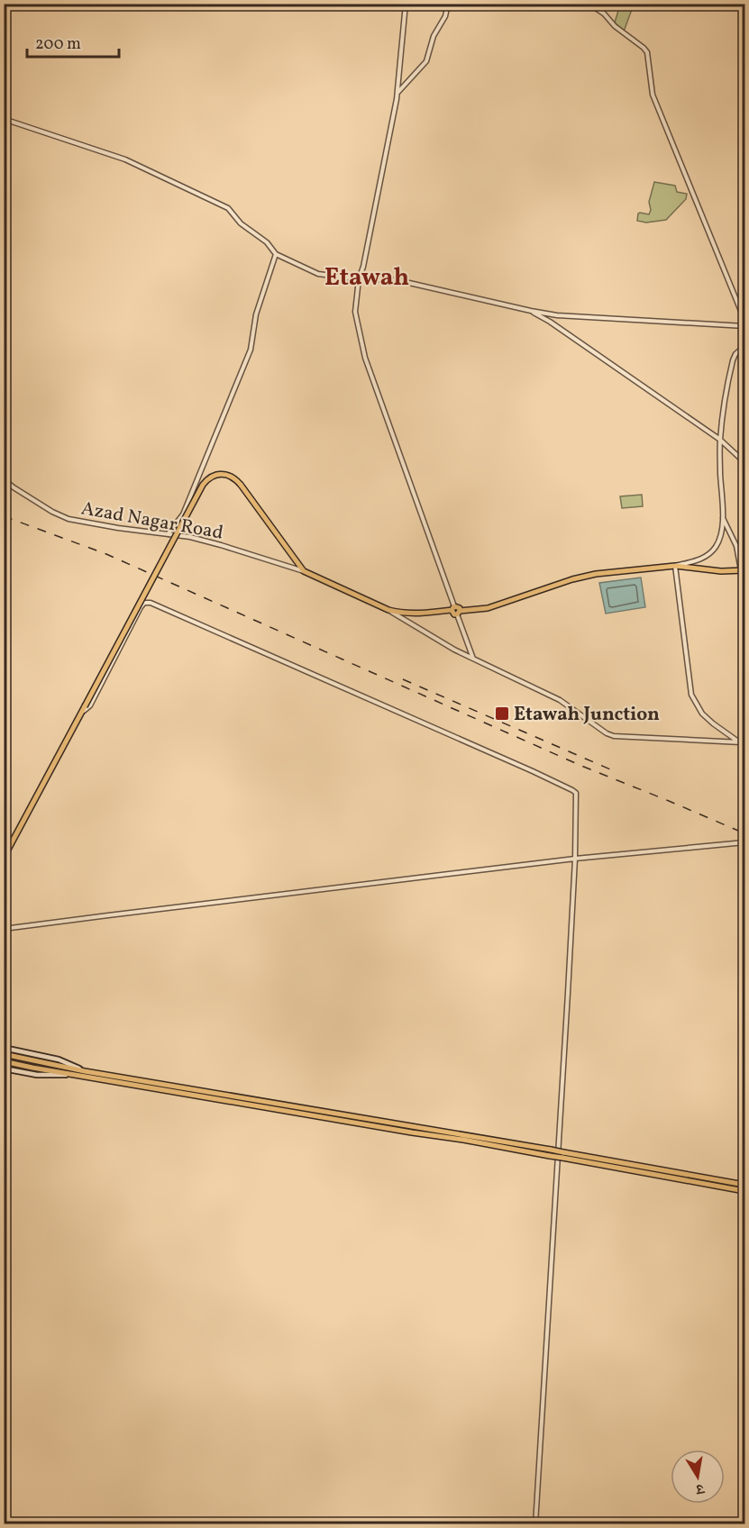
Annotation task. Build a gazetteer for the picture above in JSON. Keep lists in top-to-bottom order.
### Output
{
  "streets": {
    "street": ["Azad Nagar Road"]
  },
  "districts": ["Etawah"],
  "places": {
    "transit": ["Etawah Junction"]
  },
  "scale_bar": "200 m",
  "north": "bottom"
}
